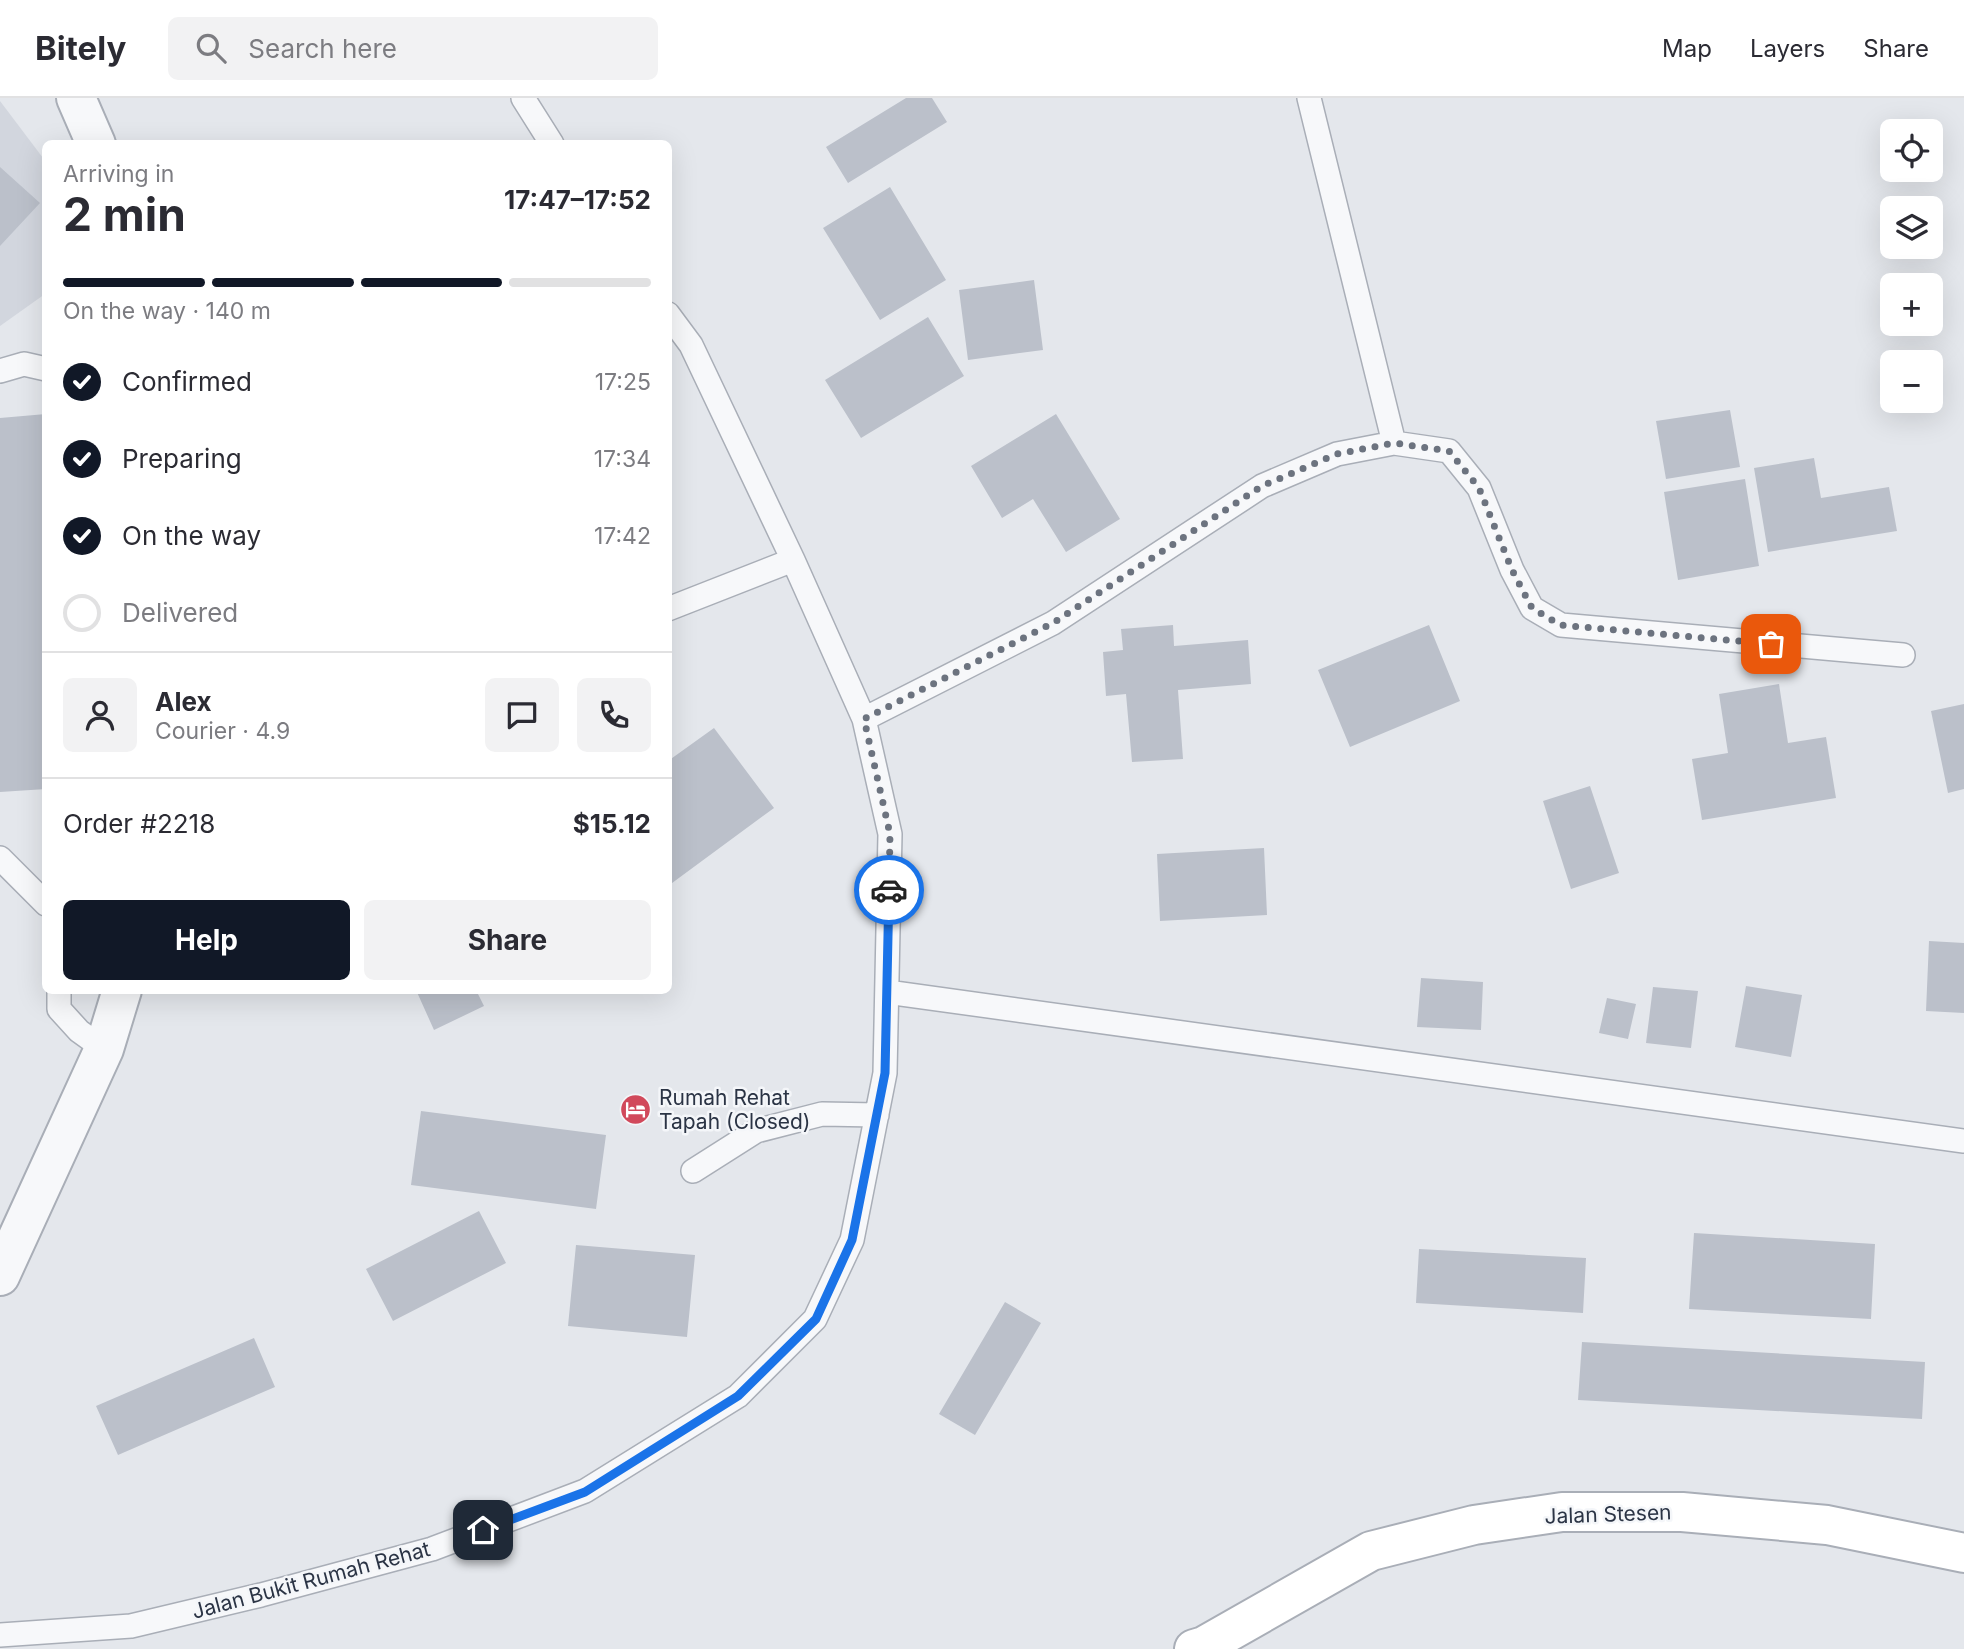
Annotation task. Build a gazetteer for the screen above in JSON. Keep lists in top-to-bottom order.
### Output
{
  "streets": {
    "main road": ["Jalan Stesen"],
    "lane": ["Jalan Bukit Rumah Rehat"]
  },
  "places": {
    "hotel": ["Rumah Rehat Tapah (Closed)"]
  },
  "page": {
    "header": "Bitely",
    "search": "Search here",
    "nav": ["Map", "Layers", "Share"],
    "map_buttons": ["+", "−"],
    "heading": ["2 min", "Arriving in", "17:47–17:52"],
    "panel": [
      "Alex",
      "Courier · 4.9",
      "Order #2218",
      "$15.12"
    ],
    "bar": "On the way · 140 m",
    "list": [
      ["Confirmed", "17:25"],
      ["Preparing", "17:34"],
      ["On the way", "17:42"],
      "Delivered"
    ],
    "buttons": ["Help", "Share"]
  }
}
